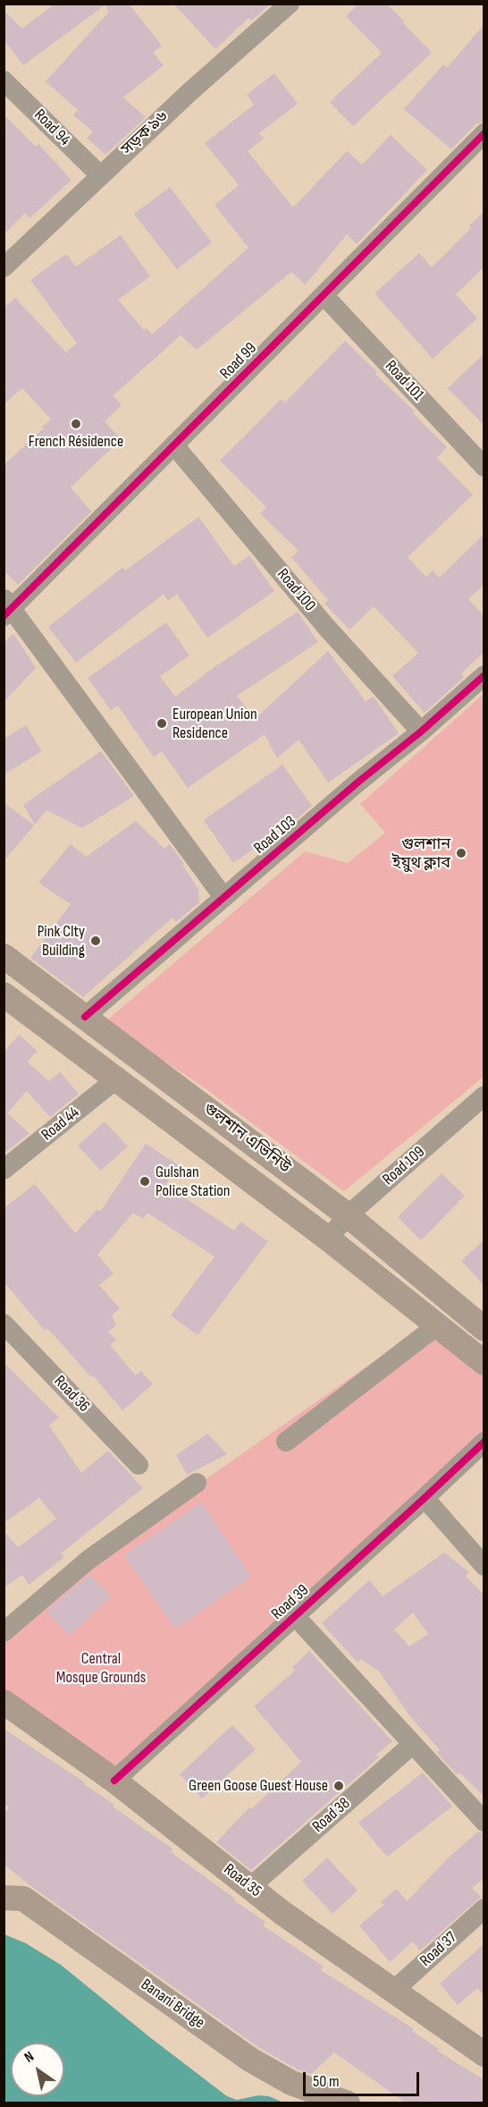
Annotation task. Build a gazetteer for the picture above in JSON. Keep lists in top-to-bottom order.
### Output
{
  "streets": {
    "main road": ["গুলশান এভিনিউ", "Road 35", "Banani Bridge"],
    "street": [
      "Road 94",
      "সড়ক ৯৬",
      "Road 99",
      "Road 101",
      "Road 100",
      "Road 103",
      "Road 44",
      "Road 109",
      "Road 36",
      "Road 39",
      "Road 38",
      "Road 37"
    ]
  },
  "crossings": [
    ["Road 94", "সড়ক ৯৬"],
    ["Road 99", "Road 101"],
    ["Road 99", "Road 100"],
    ["Road 100", "Road 103"],
    ["Road 103", "গুলশান এভিনিউ"],
    ["Road 44", "গুলশান এভিনিউ"],
    ["গুলশান এভিনিউ", "Road 109"],
    ["Road 39", "Road 35"],
    ["Road 38", "Road 35"],
    ["Road 35", "Road 37"]
  ],
  "parks": ["Central Mosque Grounds"],
  "places": [
    "French Résidence",
    "European Union Residence",
    "গুলশান ইয়ুথ ক্লাব",
    "Pink CIty Building",
    "Gulshan Police Station",
    "Green Goose Guest House"
  ],
  "scale_bar": "50 m",
  "north": "top left"
}
